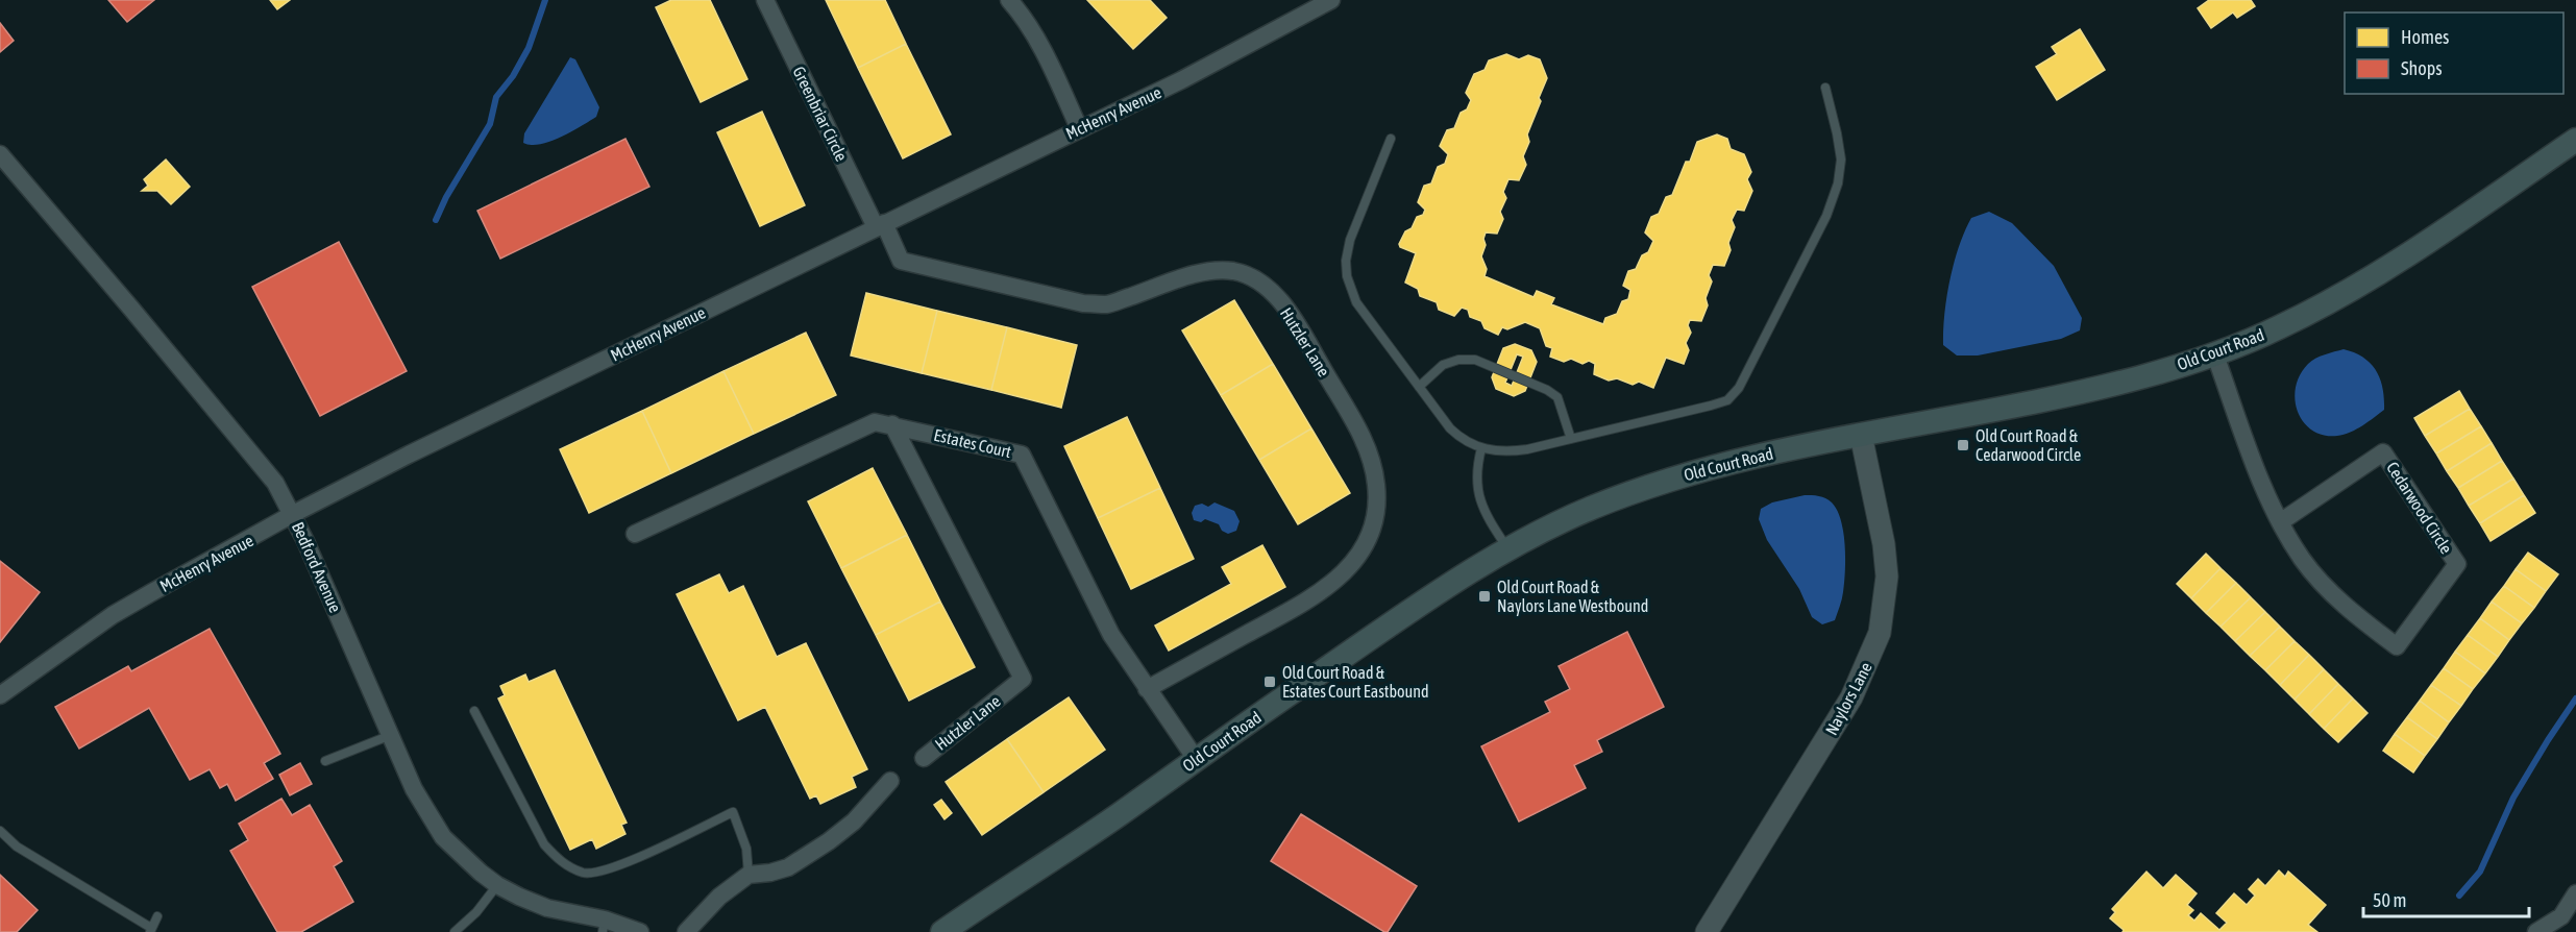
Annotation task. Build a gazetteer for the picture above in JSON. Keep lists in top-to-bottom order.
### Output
{
  "streets": {
    "main road": ["Old Court Road"],
    "street": [
      "McHenry Avenue",
      "Greenbriar Circle",
      "Hutzler Lane",
      "Estates Court",
      "Cedarwood Circle",
      "Bedford Avenue",
      "Naylors Lane"
    ]
  },
  "crossings": [
    ["McHenry Avenue", "Greenbriar Circle"],
    ["McHenry Avenue", "Hutzler Lane"],
    ["McHenry Avenue", "Bedford Avenue"],
    ["Greenbriar Circle", "Hutzler Lane"],
    ["Hutzler Lane", "Estates Court"],
    ["Old Court Road", "Estates Court"],
    ["Old Court Road", "Cedarwood Circle"],
    ["Old Court Road", "Naylors Lane"]
  ],
  "places": {
    "transit": ["Old Court Road & Cedarwood Circle", "Old Court Road & Naylors Lane Westbound", "Old Court Road & Estates Court Eastbound"]
  },
  "legend": ["Homes", "Shops"],
  "scale_bar": "50 m"
}
